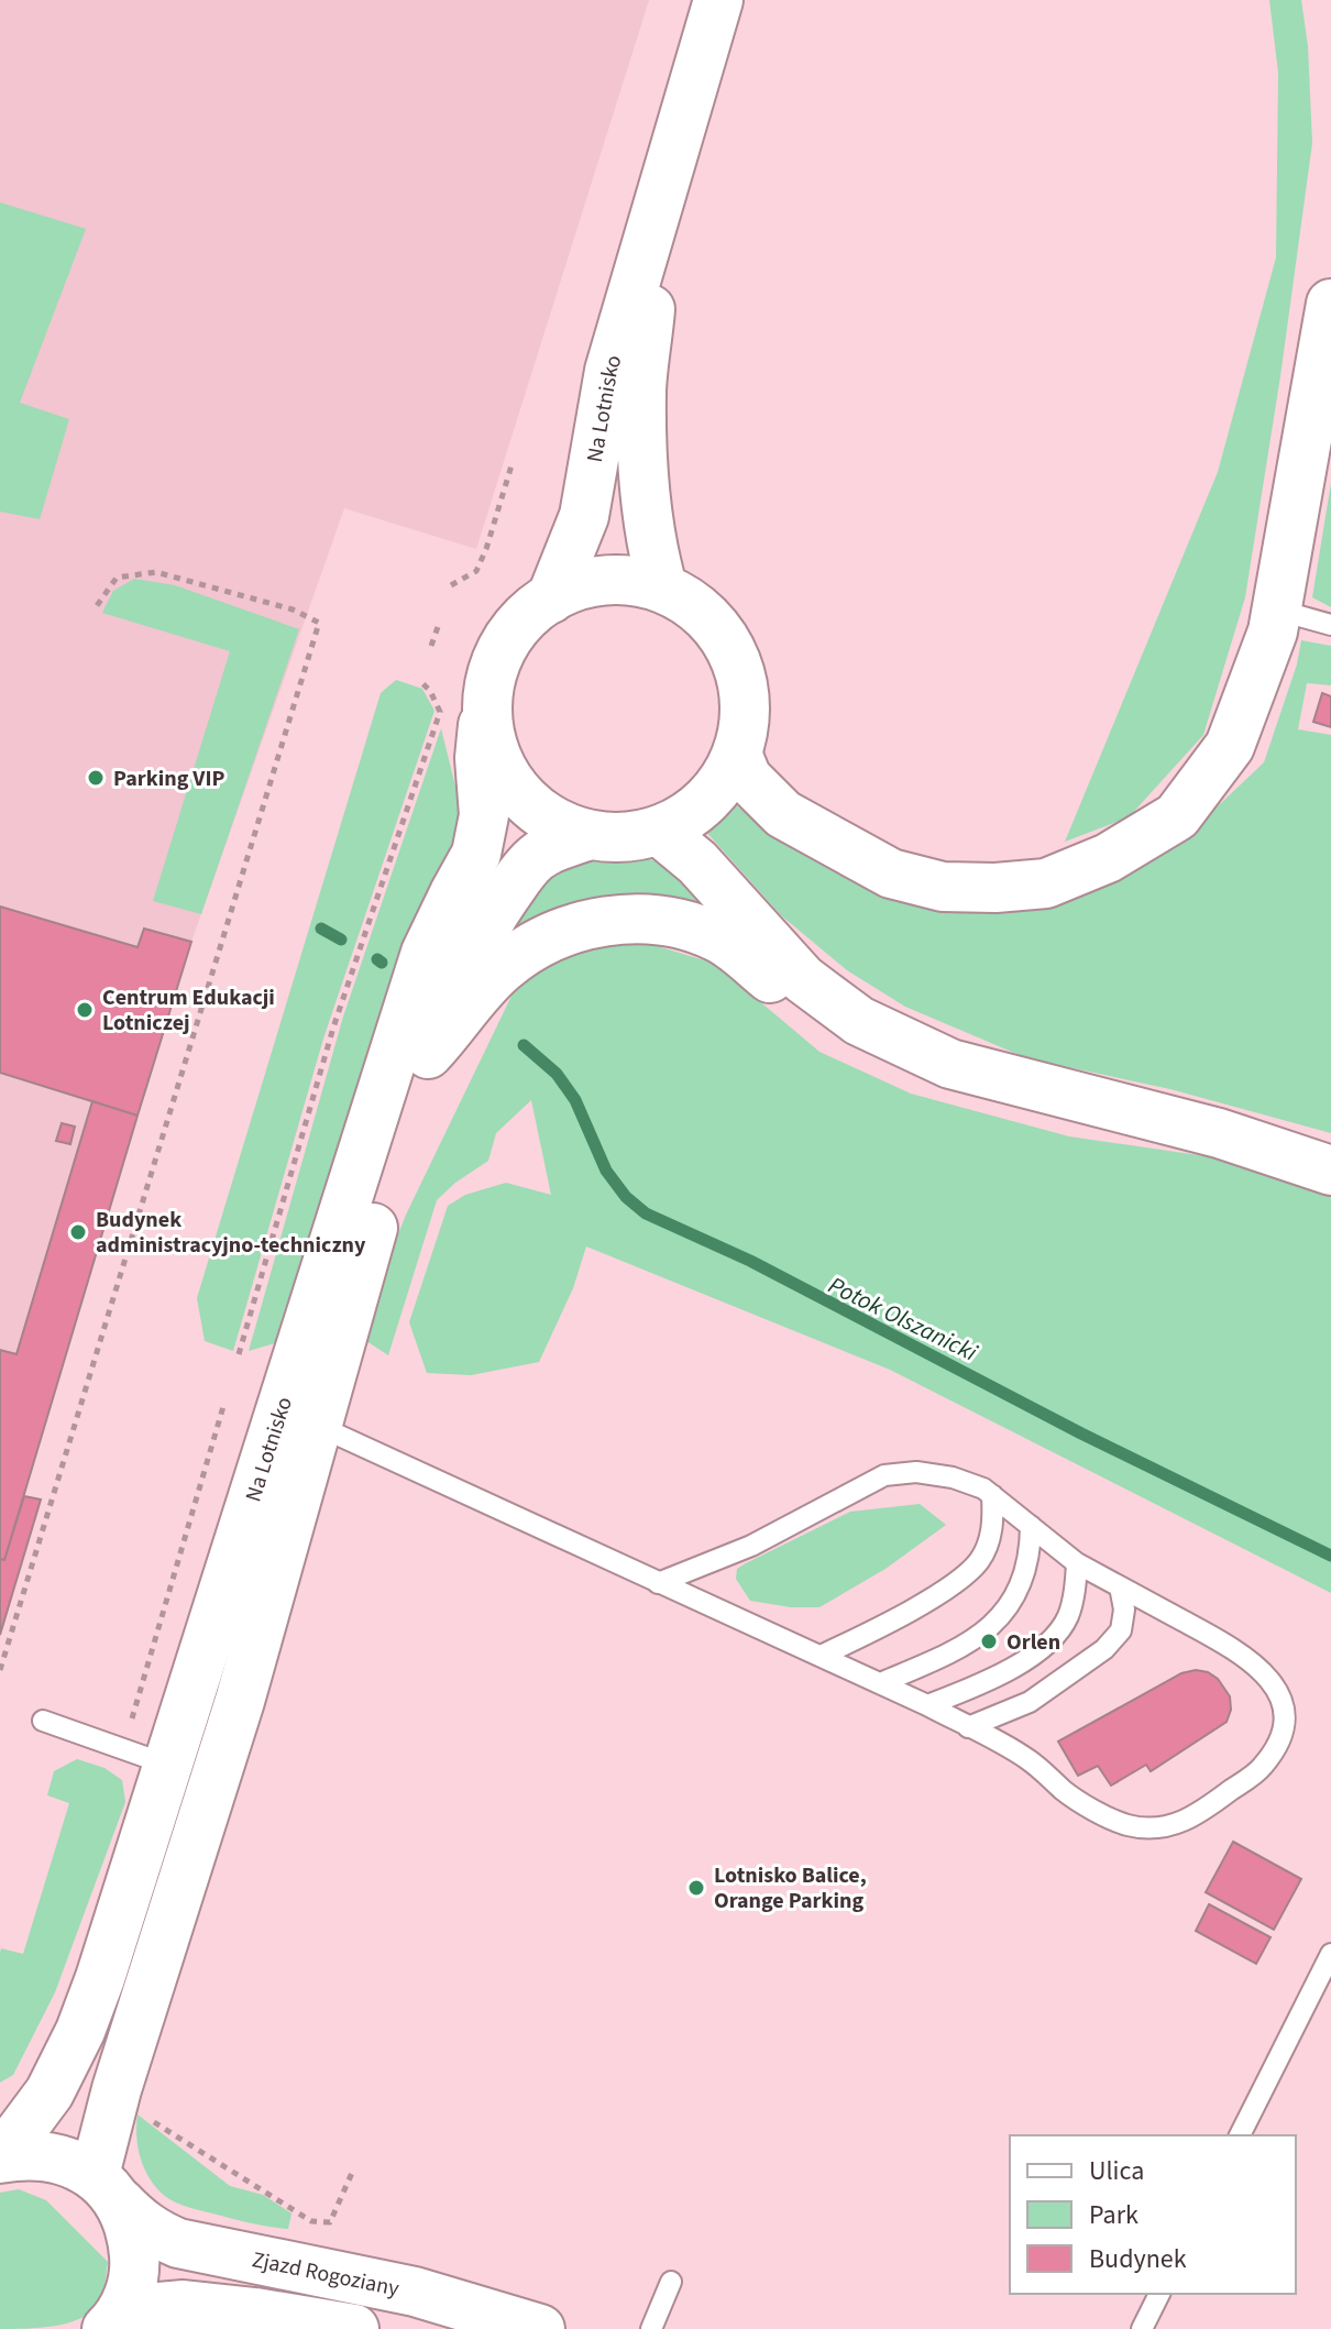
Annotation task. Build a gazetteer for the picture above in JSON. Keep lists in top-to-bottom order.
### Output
{
  "streets": {
    "main road": ["Na Lotnisko", "Zjazd Rogoziany"]
  },
  "crossings": [
    ["Na Lotnisko", "Zjazd Rogoziany"]
  ],
  "water": ["Potok Olszanicki"],
  "places": [
    "Parking VIP",
    "Centrum Edukacji Lotniczej",
    "Budynek administracyjno-techniczny",
    "Orlen",
    "Lotnisko Balice, Orange Parking"
  ],
  "legend": ["Ulica", "Park", "Budynek"]
}
